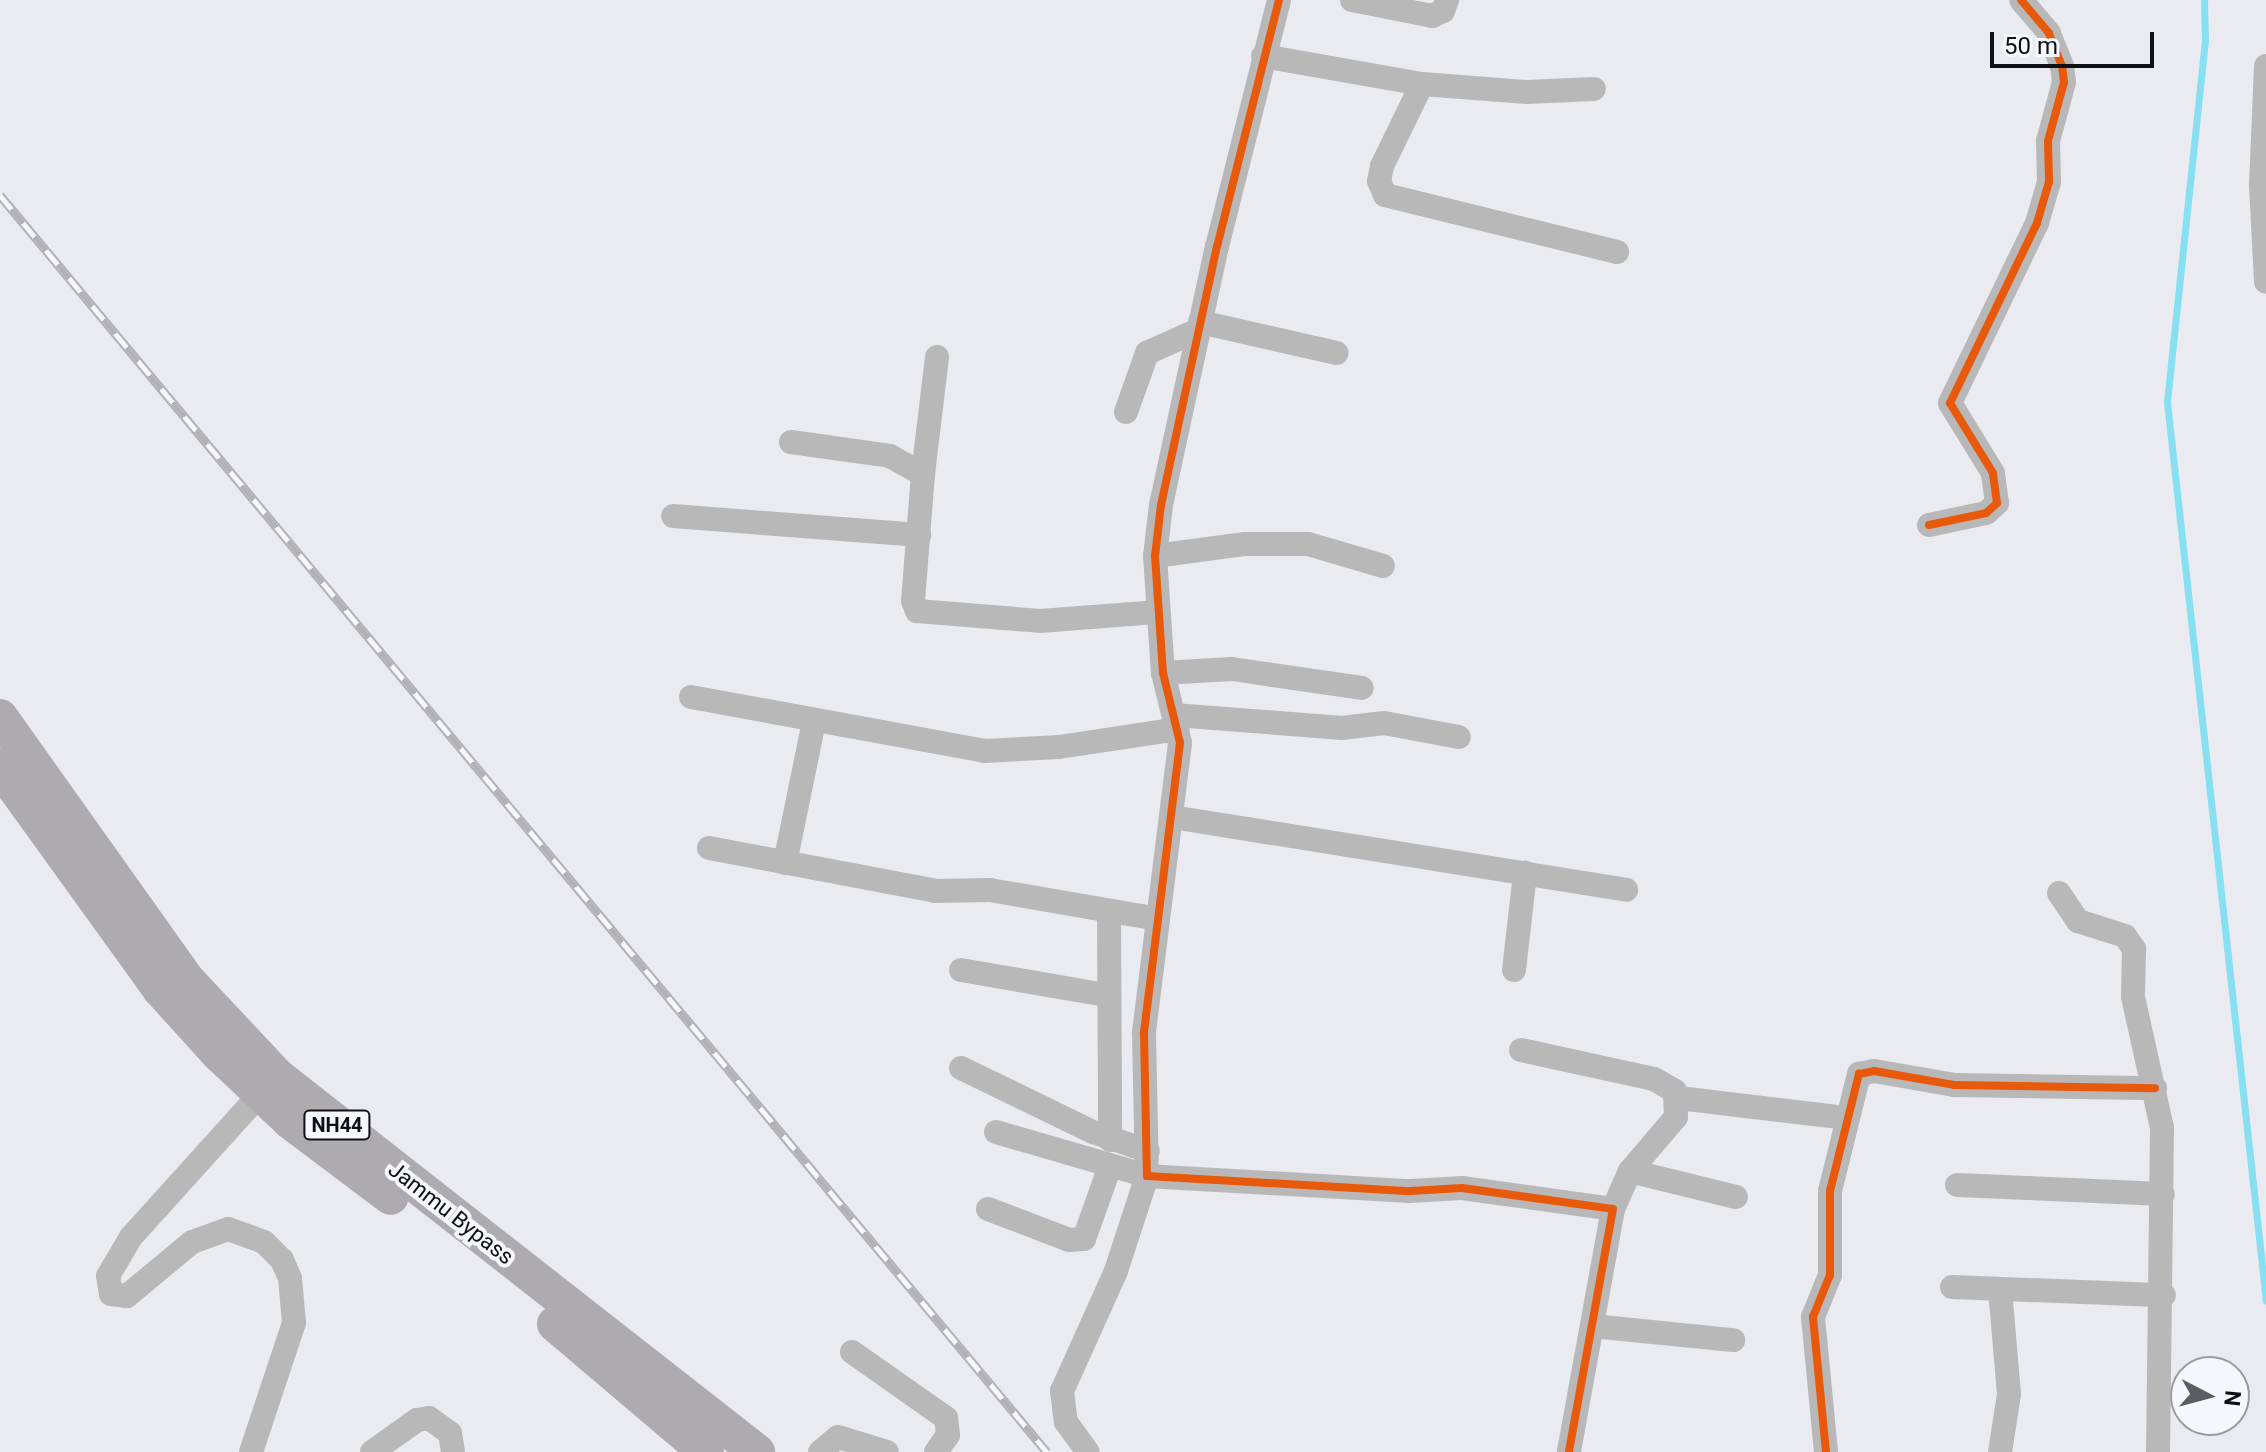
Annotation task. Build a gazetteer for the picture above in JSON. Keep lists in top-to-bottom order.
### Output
{
  "streets": {
    "highway": ["NH44", "Jammu Bypass"]
  },
  "scale_bar": "50 m",
  "north": "right"
}
